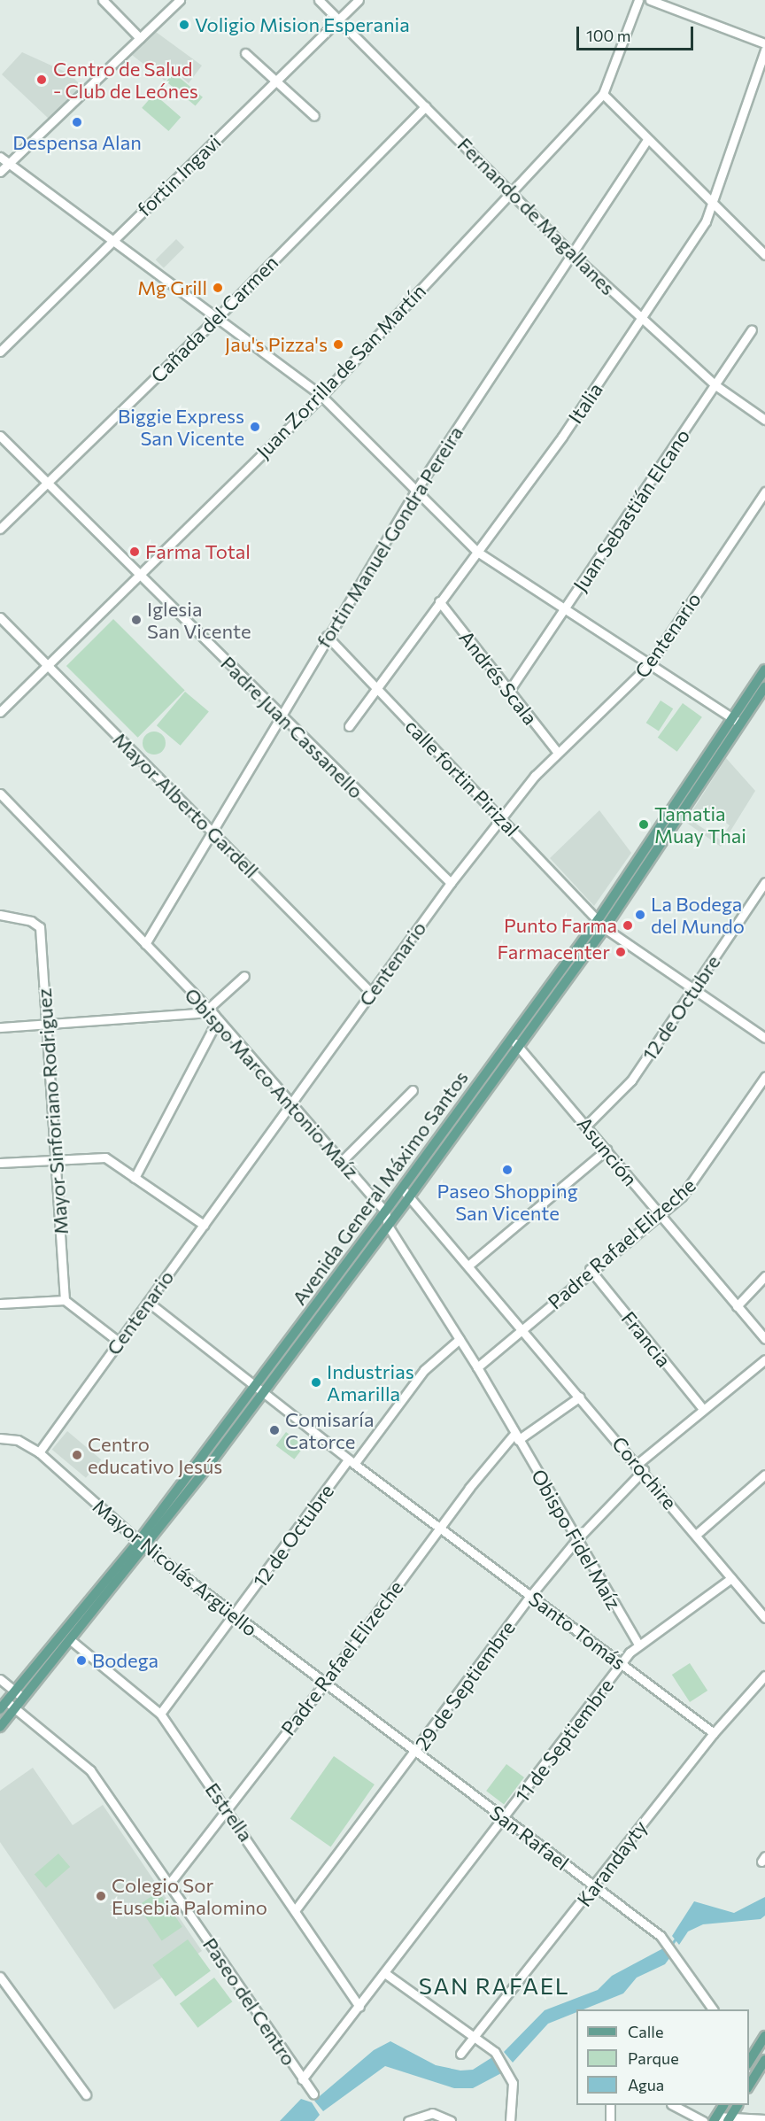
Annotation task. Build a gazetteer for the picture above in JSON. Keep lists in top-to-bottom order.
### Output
{
  "streets": {
    "main road": ["Avenida General Máximo Santos"],
    "street": [
      "fortin Ingavi",
      "Fernando de Magallanes",
      "Cañada del Carmen",
      "Juan Zorrilla de San Martín",
      "Italia",
      "Juan Sebastián Elcano",
      "fortin Manuel Gondra Pereira",
      "Centenario",
      "Andrés Scala",
      "Padre Juan Cassanello",
      "calle fortin Pirizal",
      "Mayor Alberto Gardell",
      "12 de Octubre",
      "Obispo Marco Antonio Maíz",
      "Mayor Sinforiano Rodriguez",
      "Asunción",
      "Padre Rafael Elizeche",
      "Francia",
      "Corochire",
      "Obispo Fidel Maíz",
      "Mayor Nicolás Argüello",
      "Santo Tomás",
      "29 de Septiembre",
      "11 de Septiembre",
      "Estrella",
      "San Rafael",
      "Karandayty",
      "Paseo del Centro"
    ]
  },
  "crossings": [
    ["fortin Ingavi", "Fernando de Magallanes"],
    ["Fernando de Magallanes", "Cañada del Carmen"],
    ["Fernando de Magallanes", "Juan Zorrilla de San Martín"],
    ["Fernando de Magallanes", "Italia"],
    ["Fernando de Magallanes", "Juan Sebastián Elcano"],
    ["Fernando de Magallanes", "fortin Manuel Gondra Pereira"],
    ["Cañada del Carmen", "Padre Juan Cassanello"],
    ["Juan Zorrilla de San Martín", "Padre Juan Cassanello"],
    ["Juan Zorrilla de San Martín", "Mayor Alberto Gardell"],
    ["Italia", "Andrés Scala"],
    ["Italia", "calle fortin Pirizal"],
    ["Juan Sebastián Elcano", "Andrés Scala"],
    ["fortin Manuel Gondra Pereira", "Padre Juan Cassanello"],
    ["fortin Manuel Gondra Pereira", "calle fortin Pirizal"],
    ["fortin Manuel Gondra Pereira", "Mayor Alberto Gardell"],
    ["fortin Manuel Gondra Pereira", "Obispo Marco Antonio Maíz"],
    ["Centenario", "Andrés Scala"],
    ["Centenario", "Padre Juan Cassanello"],
    ["Centenario", "calle fortin Pirizal"],
    ["Centenario", "Mayor Alberto Gardell"],
    ["Centenario", "Obispo Marco Antonio Maíz"],
    ["Centenario", "Mayor Nicolás Argüello"],
    ["Centenario", "Santo Tomás"],
    ["calle fortin Pirizal", "Avenida General Máximo Santos"],
    ["12 de Octubre", "Obispo Marco Antonio Maíz"],
    ["12 de Octubre", "Asunción"],
    ["12 de Octubre", "Mayor Nicolás Argüello"],
    ["12 de Octubre", "Santo Tomás"],
    ["12 de Octubre", "Estrella"],
    ["Obispo Marco Antonio Maíz", "Avenida General Máximo Santos"],
    ["Obispo Marco Antonio Maíz", "Padre Rafael Elizeche"],
    ["Obispo Marco Antonio Maíz", "Obispo Fidel Maíz"],
    ["Asunción", "Avenida General Máximo Santos"],
    ["Asunción", "Padre Rafael Elizeche"],
    ["Avenida General Máximo Santos", "Corochire"],
    ["Avenida General Máximo Santos", "Mayor Nicolás Argüello"],
    ["Avenida General Máximo Santos", "Santo Tomás"],
    ["Avenida General Máximo Santos", "Estrella"],
    ["Avenida General Máximo Santos", "Paseo del Centro"],
    ["Padre Rafael Elizeche", "Francia"],
    ["Padre Rafael Elizeche", "Corochire"],
    ["Padre Rafael Elizeche", "Obispo Fidel Maíz"],
    ["Padre Rafael Elizeche", "Mayor Nicolás Argüello"],
    ["Padre Rafael Elizeche", "Santo Tomás"],
    ["Padre Rafael Elizeche", "Estrella"],
    ["Padre Rafael Elizeche", "San Rafael"],
    ["Padre Rafael Elizeche", "Paseo del Centro"],
    ["Francia", "29 de Septiembre"],
    ["Corochire", "29 de Septiembre"],
    ["Corochire", "11 de Septiembre"],
    ["Obispo Fidel Maíz", "29 de Septiembre"],
    ["Obispo Fidel Maíz", "11 de Septiembre"],
    ["Mayor Nicolás Argüello", "San Rafael"],
    ["Santo Tomás", "29 de Septiembre"],
    ["Santo Tomás", "11 de Septiembre"],
    ["Santo Tomás", "Karandayty"],
    ["29 de Septiembre", "Estrella"],
    ["29 de Septiembre", "San Rafael"],
    ["11 de Septiembre", "Estrella"],
    ["11 de Septiembre", "San Rafael"],
    ["11 de Septiembre", "Paseo del Centro"],
    ["San Rafael", "Karandayty"]
  ],
  "districts": ["SAN RAFAEL"],
  "places": [
    "Voligio Mision Esperania",
    "Centro de Salud - Club de Leónes",
    "Despensa Alan",
    "Mg Grill",
    "Jau's Pizza's",
    "Biggie Express San Vicente",
    "Farma Total",
    "Iglesia San Vicente",
    "Tamatia Muay Thai",
    "La Bodega del Mundo",
    "Punto Farma",
    "Farmacenter",
    "Paseo Shopping San Vicente",
    "Industrias Amarilla",
    "Comisaría Catorce",
    "Centro educativo Jesús",
    "Bodega",
    "Colegio Sor Eusebia Palomino"
  ],
  "legend": ["Calle", "Parque", "Agua"],
  "scale_bar": "100 m"
}
